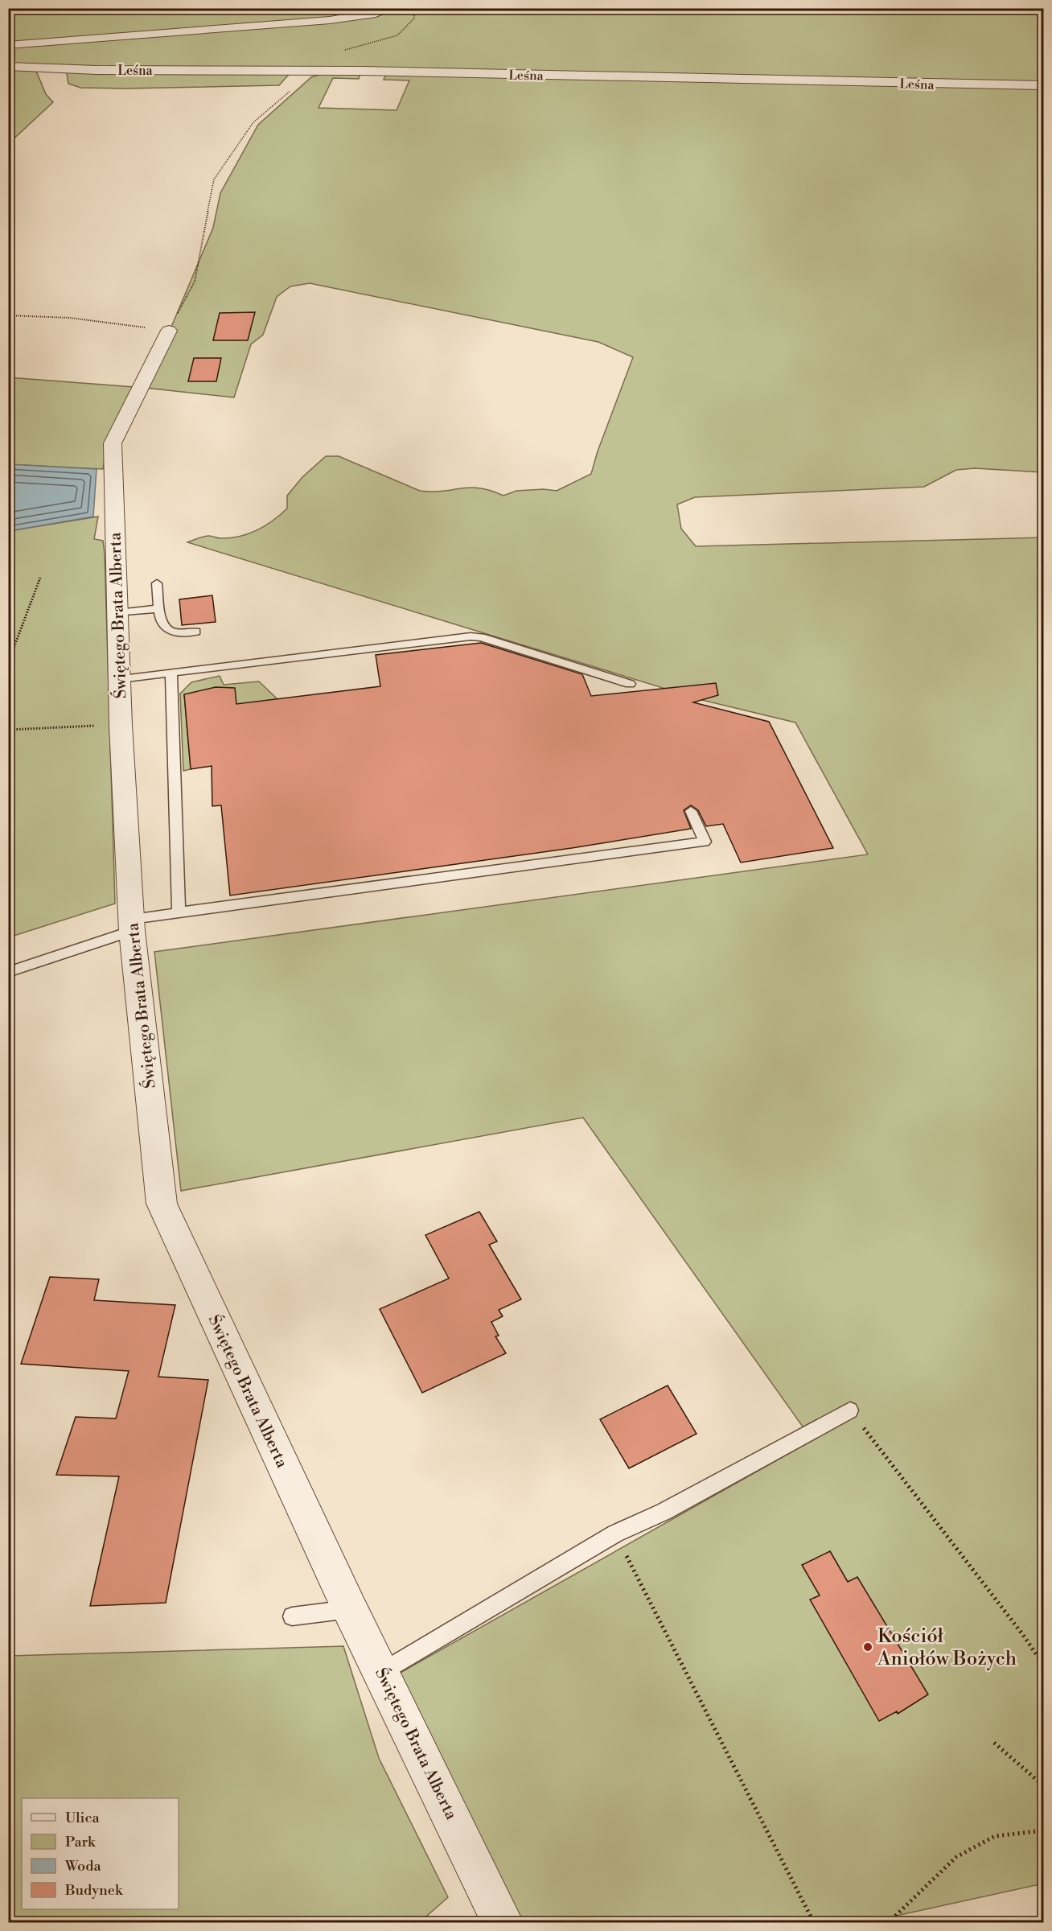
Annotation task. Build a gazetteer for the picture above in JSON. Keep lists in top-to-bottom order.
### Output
{
  "streets": {
    "street": ["Leśna", "Świętego Brata Alberta"]
  },
  "places": ["Kościół Aniołów Bożych"],
  "legend": [
    "Ulica",
    "Park",
    "Woda",
    "Budynek"
  ]
}
